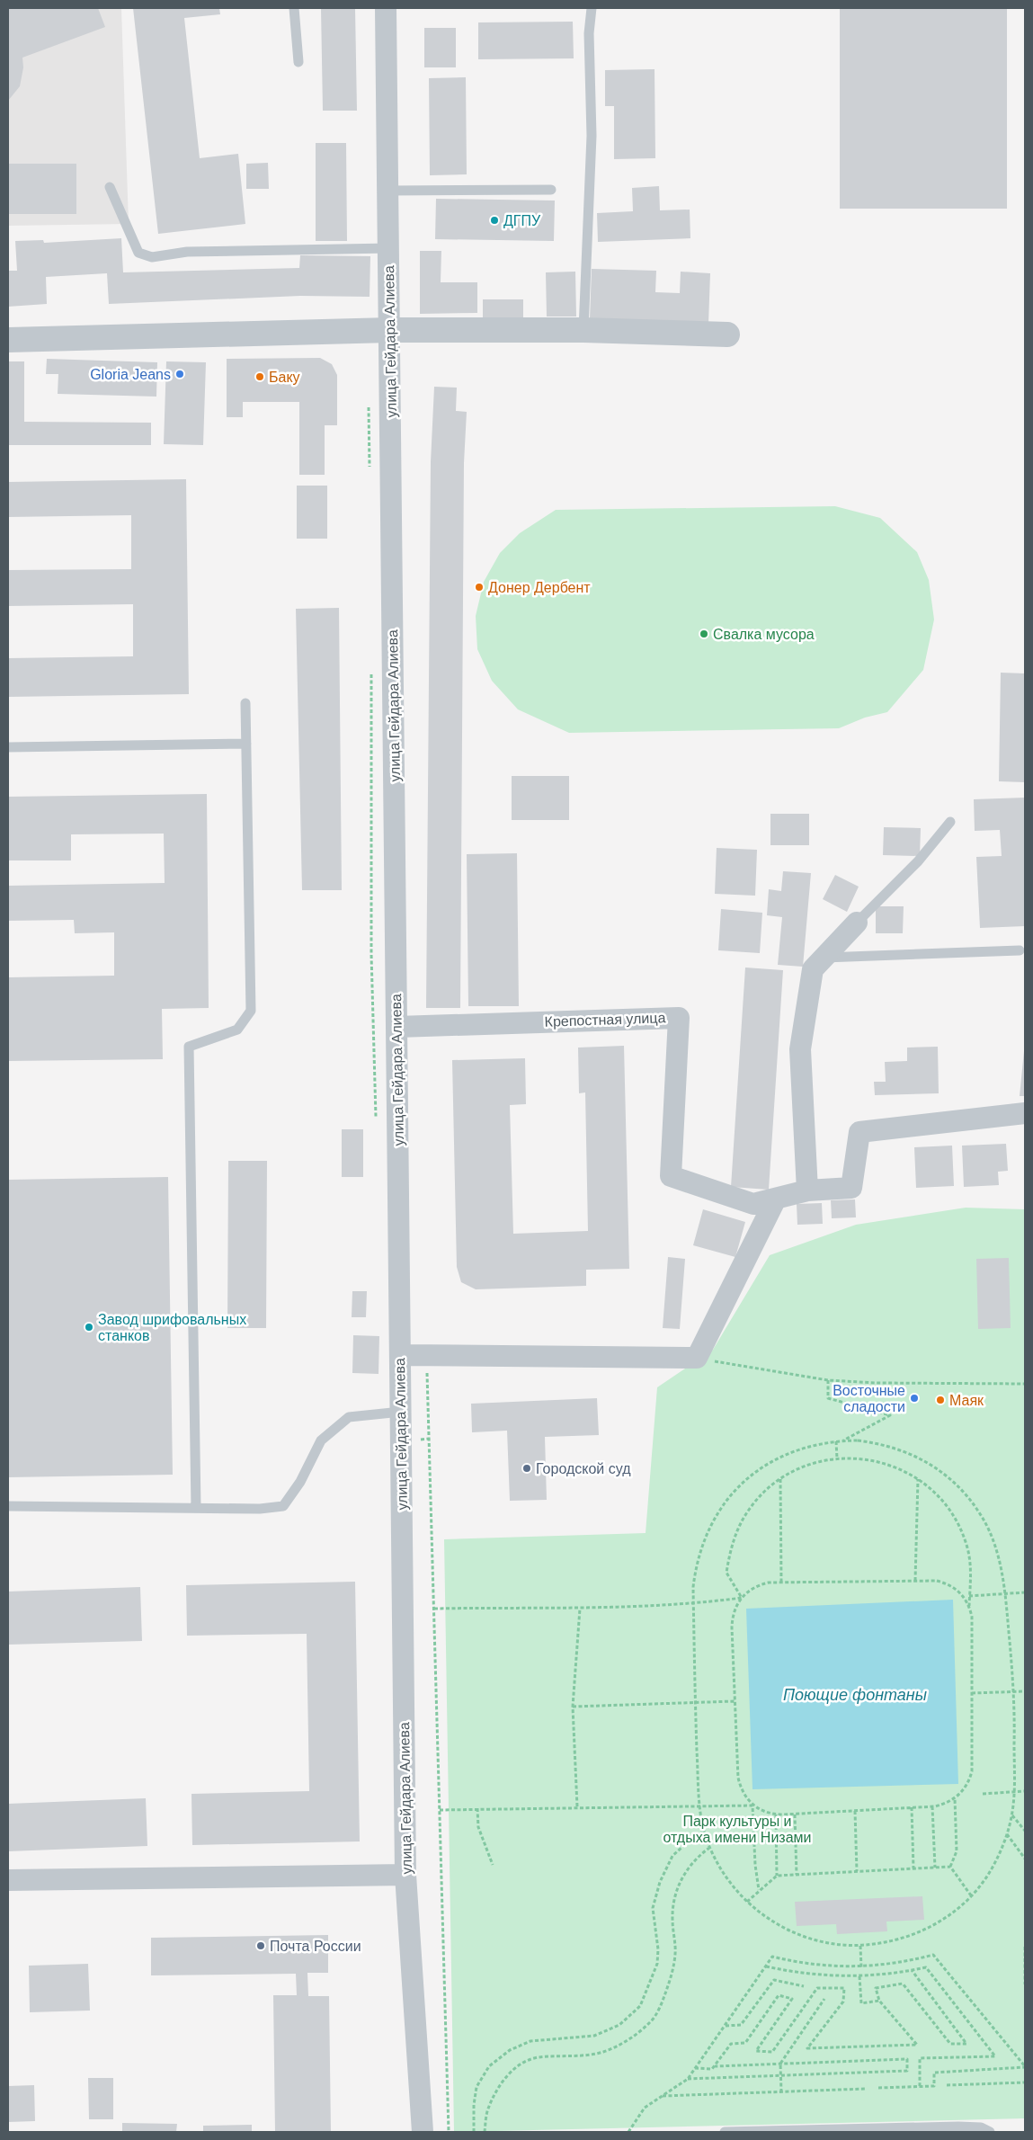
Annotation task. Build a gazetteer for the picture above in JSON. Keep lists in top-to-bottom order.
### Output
{
  "streets": {
    "street": ["улица Гейдара Алиева", "Крепостная улица"]
  },
  "crossings": [
    ["улица Гейдара Алиева", "Крепостная улица"]
  ],
  "water": ["Поющие фонтаны"],
  "parks": ["Парк культуры и отдыха имени Низами"],
  "places": [
    "ДГПУ",
    "Gloria Jeans",
    "Баку",
    "Донер Дербент",
    "Свалка мусора",
    "Завод шрифовальных станков",
    "Восточные сладости",
    "Маяк",
    "Городской суд",
    "Почта России"
  ]
}
